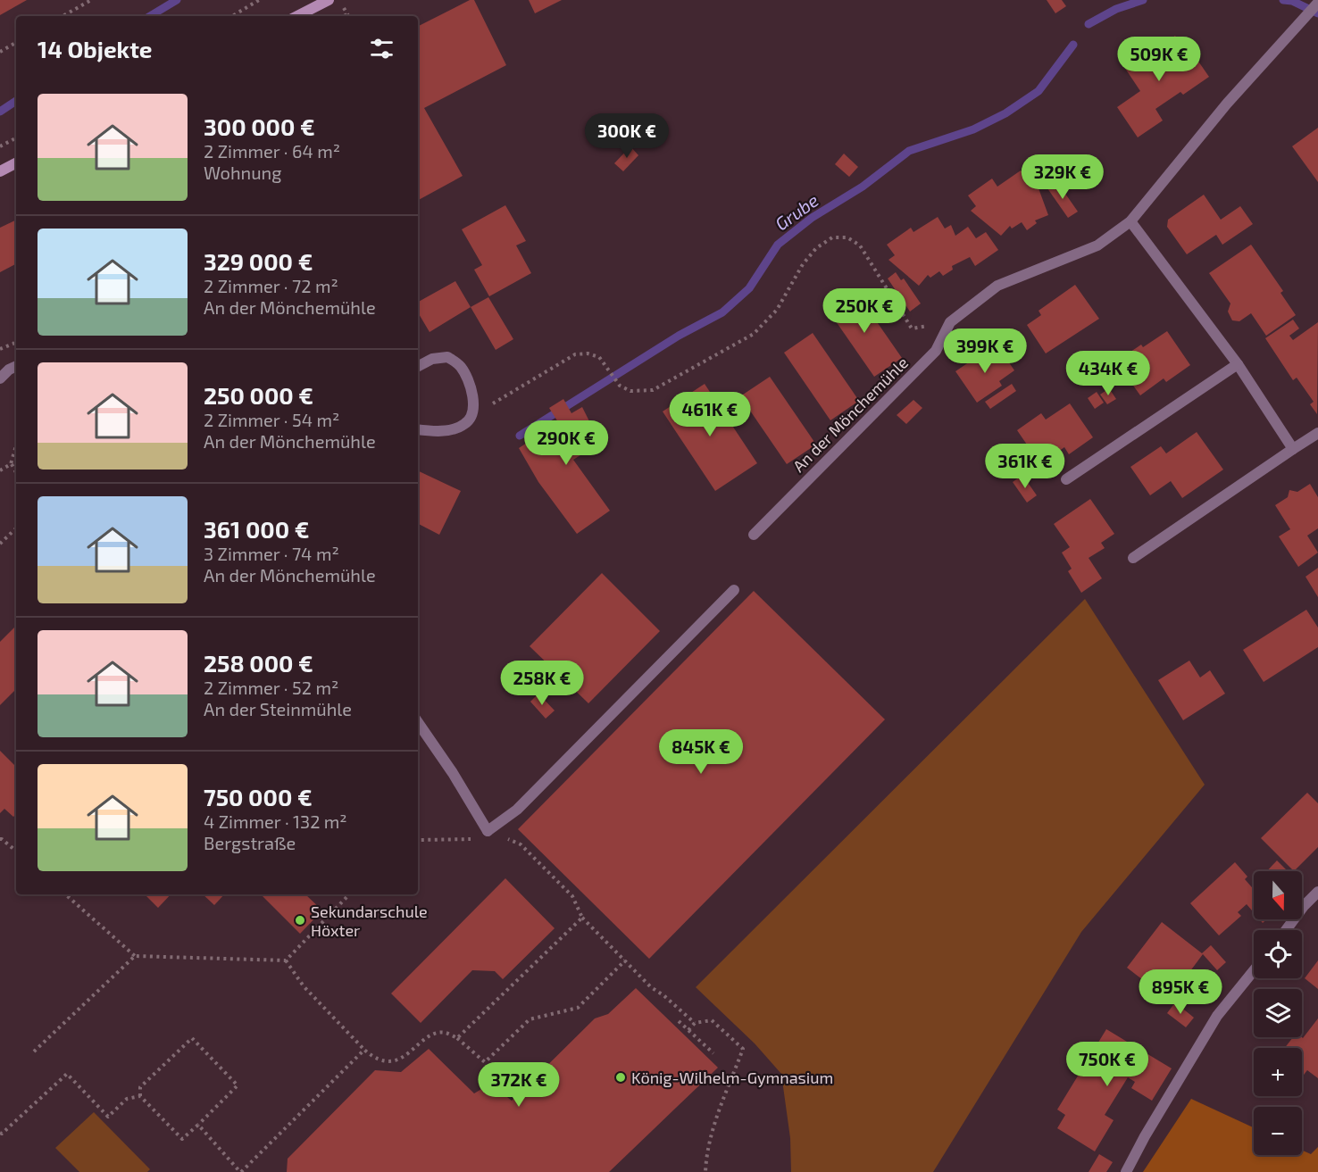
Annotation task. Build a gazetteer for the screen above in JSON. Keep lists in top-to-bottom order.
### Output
{
  "streets": {
    "street": ["An der Mönchemühle"]
  },
  "water": ["Grube"],
  "places": ["Sekundarschule Höxter", "König-Wilhelm-Gymnasium"],
  "north": "bottom",
  "page": {
    "heading": "14 Objekte",
    "price": [
      "509K €",
      "300K €",
      "329K €",
      "250K €",
      "399K €",
      "434K €",
      "461K €",
      "290K €",
      "361K €",
      "258K €",
      "845K €",
      "895K €",
      "750K €",
      "372K €"
    ],
    "list": [
      {
        "name": "300 000 €",
        "note": "2 Zimmer · 64 m² · Wohnung"
      },
      {
        "name": "329 000 €",
        "note": "2 Zimmer · 72 m² · An der Mönchemühle"
      },
      {
        "name": "250 000 €",
        "note": "2 Zimmer · 54 m² · An der Mönchemühle"
      },
      {
        "name": "361 000 €",
        "note": "3 Zimmer · 74 m² · An der Mönchemühle"
      },
      {
        "name": "258 000 €",
        "note": "2 Zimmer · 52 m² · An der Steinmühle"
      },
      {
        "name": "750 000 €",
        "note": "4 Zimmer · 132 m² · Bergstraße"
      }
    ],
    "map_buttons": ["+", "−"]
  }
}
